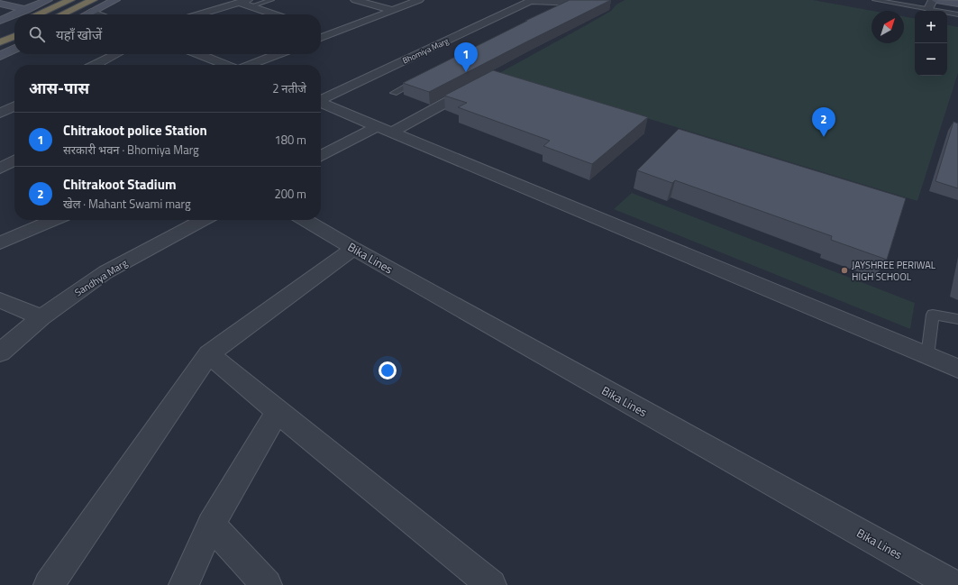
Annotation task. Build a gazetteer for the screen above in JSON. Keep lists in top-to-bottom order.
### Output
{
  "streets": {
    "street": ["Bhomiya Marg", "Bika Lines", "Sandhya Marg"]
  },
  "places": ["JAYSHREE PERIWAL HIGH SCHOOL"],
  "north": "top right",
  "page": {
    "map_buttons": ["+", "−"],
    "search": "यहाँ खोजें",
    "pins": ["1", "2"],
    "heading": ["आस-पास", "2 नतीजे"],
    "list": [
      {
        "mark": "1",
        "name": "Chitrakoot police Station",
        "note": "सरकारी भवन · Bhomiya Marg",
        "value": "180 m"
      },
      {
        "mark": "2",
        "name": "Chitrakoot Stadium",
        "note": "खेल · Mahant Swami marg",
        "value": "200 m"
      }
    ]
  }
}
